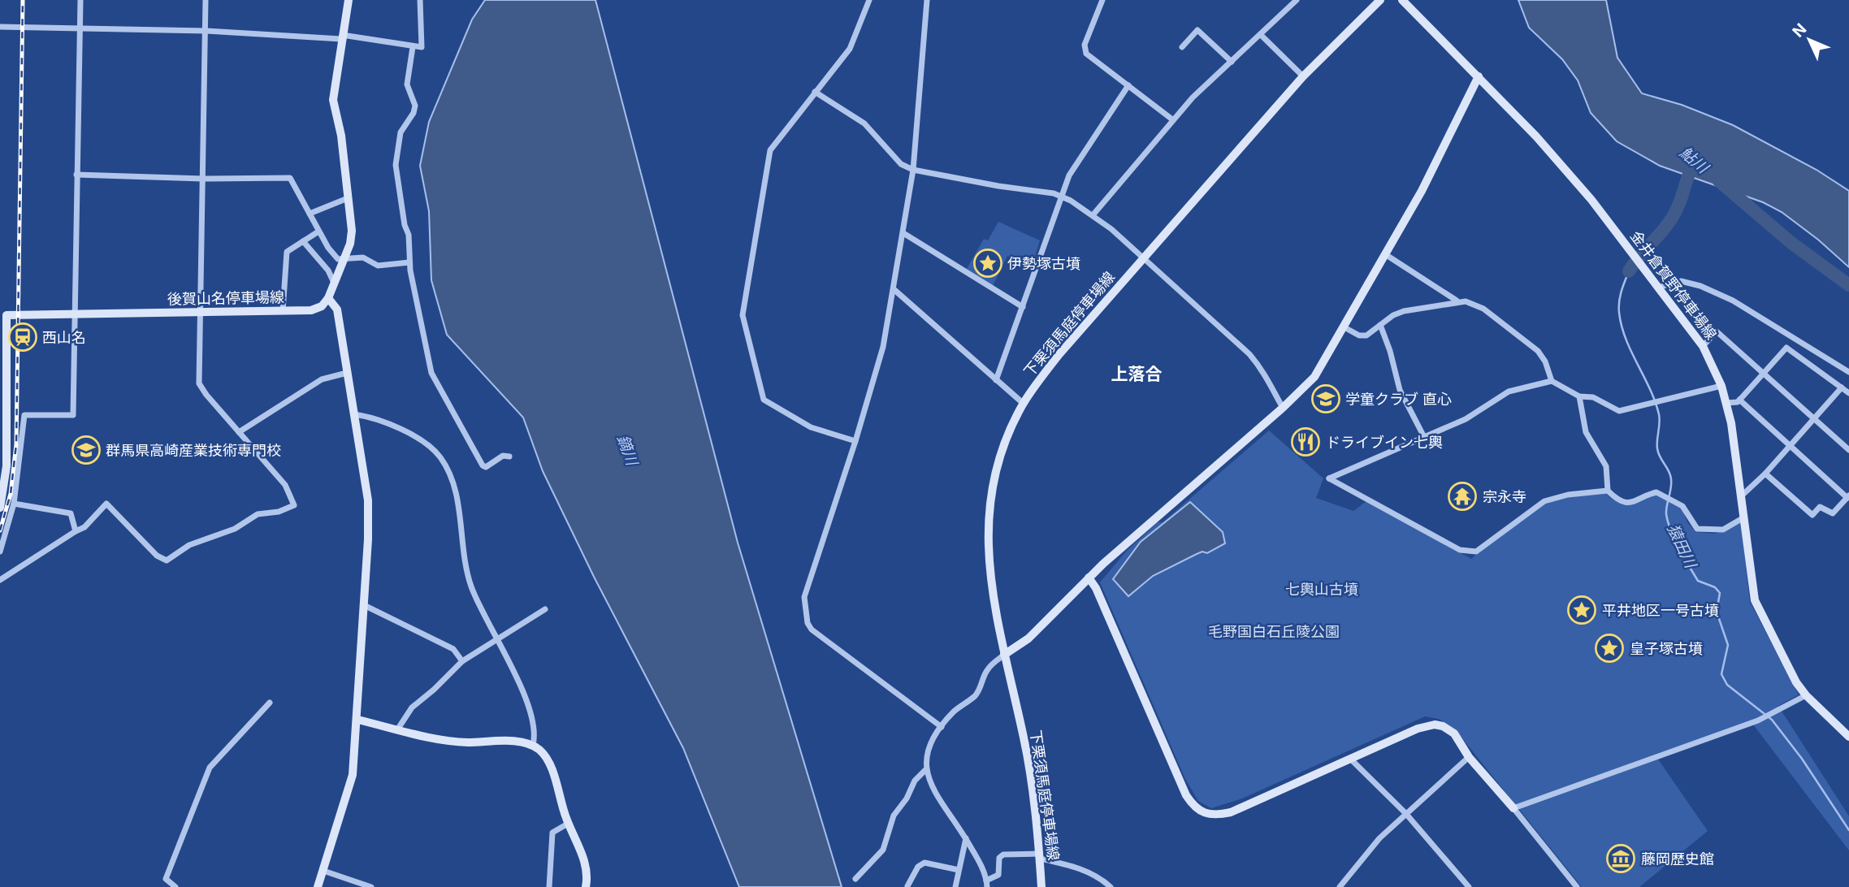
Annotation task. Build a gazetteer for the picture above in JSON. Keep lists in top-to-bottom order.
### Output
{
  "streets": {
    "main road": ["金井倉賀野停車場線", "後賀山名停車場線", "下栗須馬庭停車場線"]
  },
  "districts": ["上落合"],
  "water": ["鮎川", "鏑川", "猿田川"],
  "parks": ["七輿山古墳", "毛野国白石丘陵公園"],
  "places": {
    "place": ["伊勢塚古墳", "平井地区一号古墳", "皇子塚古墳"],
    "station": ["西山名"],
    "school or university": ["学童クラブ 直心", "群馬県高崎産業技術専門校"],
    "restaurant": ["ドライブイン七輿"],
    "temple": ["宗永寺"],
    "museum": ["藤岡歴史館"]
  },
  "north": "top left"
}
